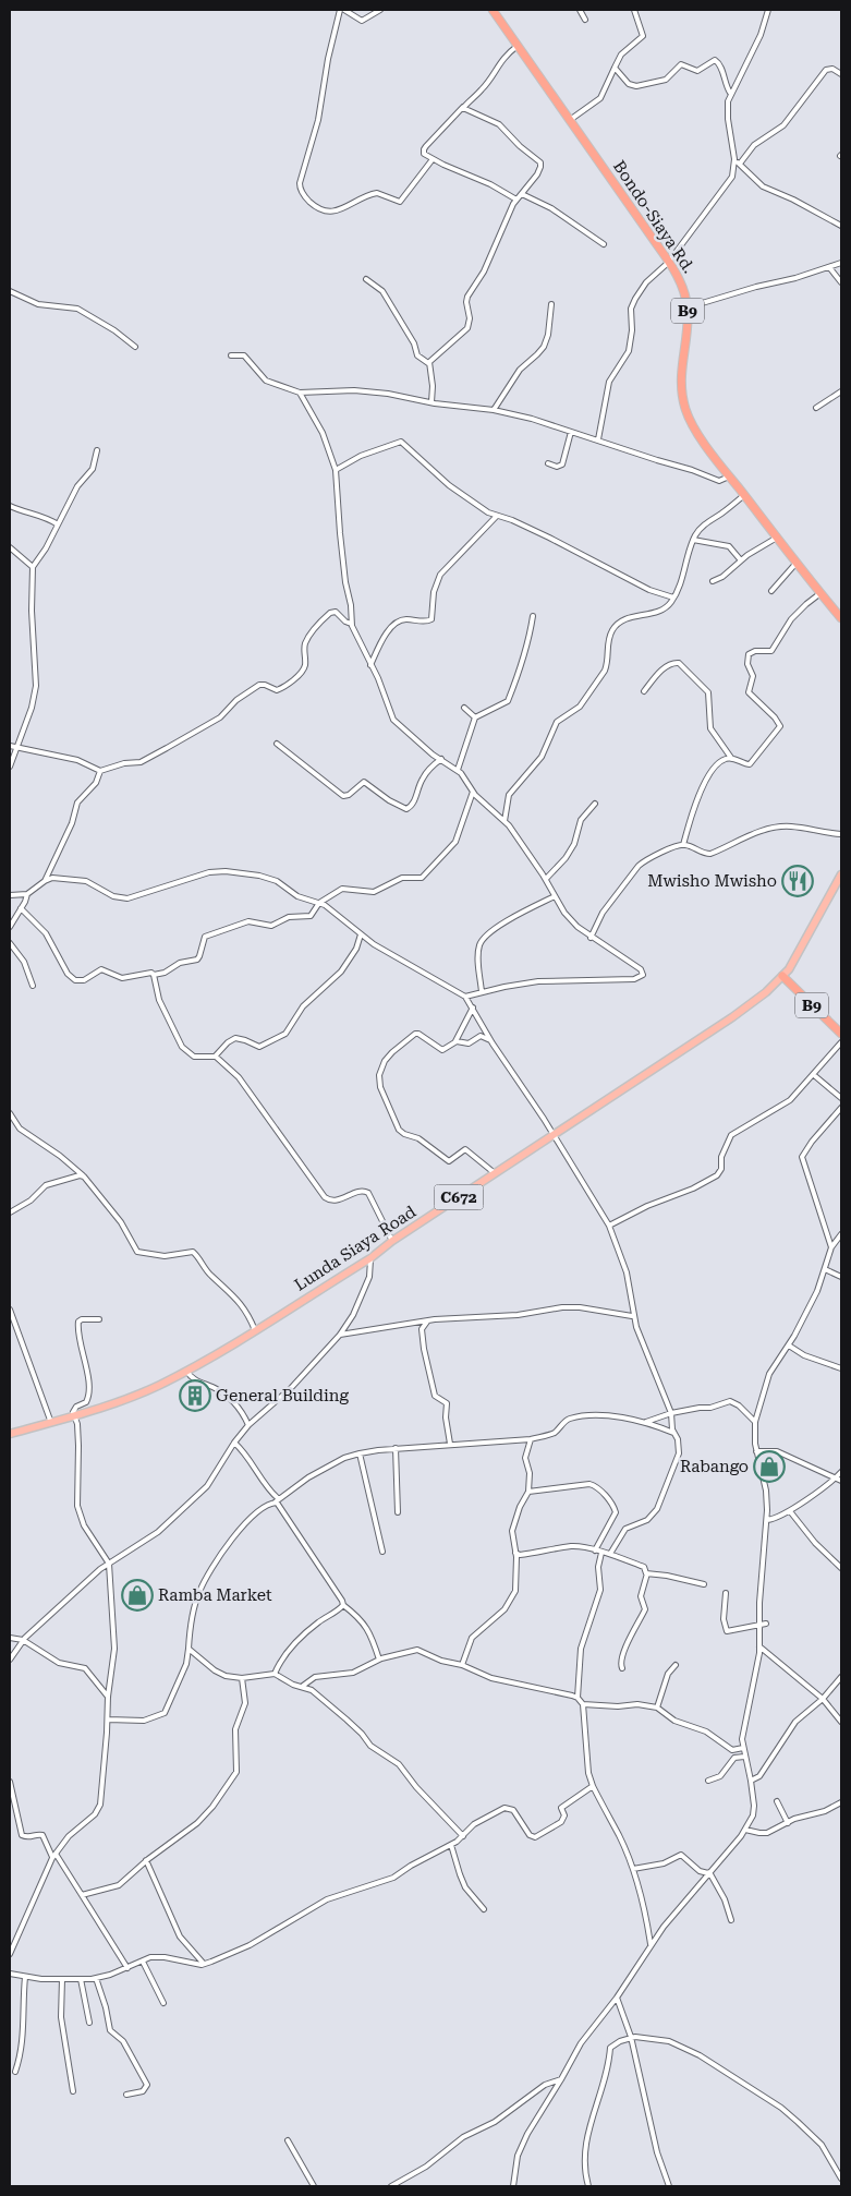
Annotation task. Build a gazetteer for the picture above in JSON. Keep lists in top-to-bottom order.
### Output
{
  "streets": {
    "highway": ["Bondo-Siaya Rd.", "B9"],
    "main road": ["C672", "Lunda Siaya Road"]
  },
  "crossings": [
    ["B9", "Lunda Siaya Road"]
  ],
  "places": {
    "restaurant": ["Mwisho Mwisho"],
    "building": ["General Building"],
    "shop": ["Rabango", "Ramba Market"]
  }
}
